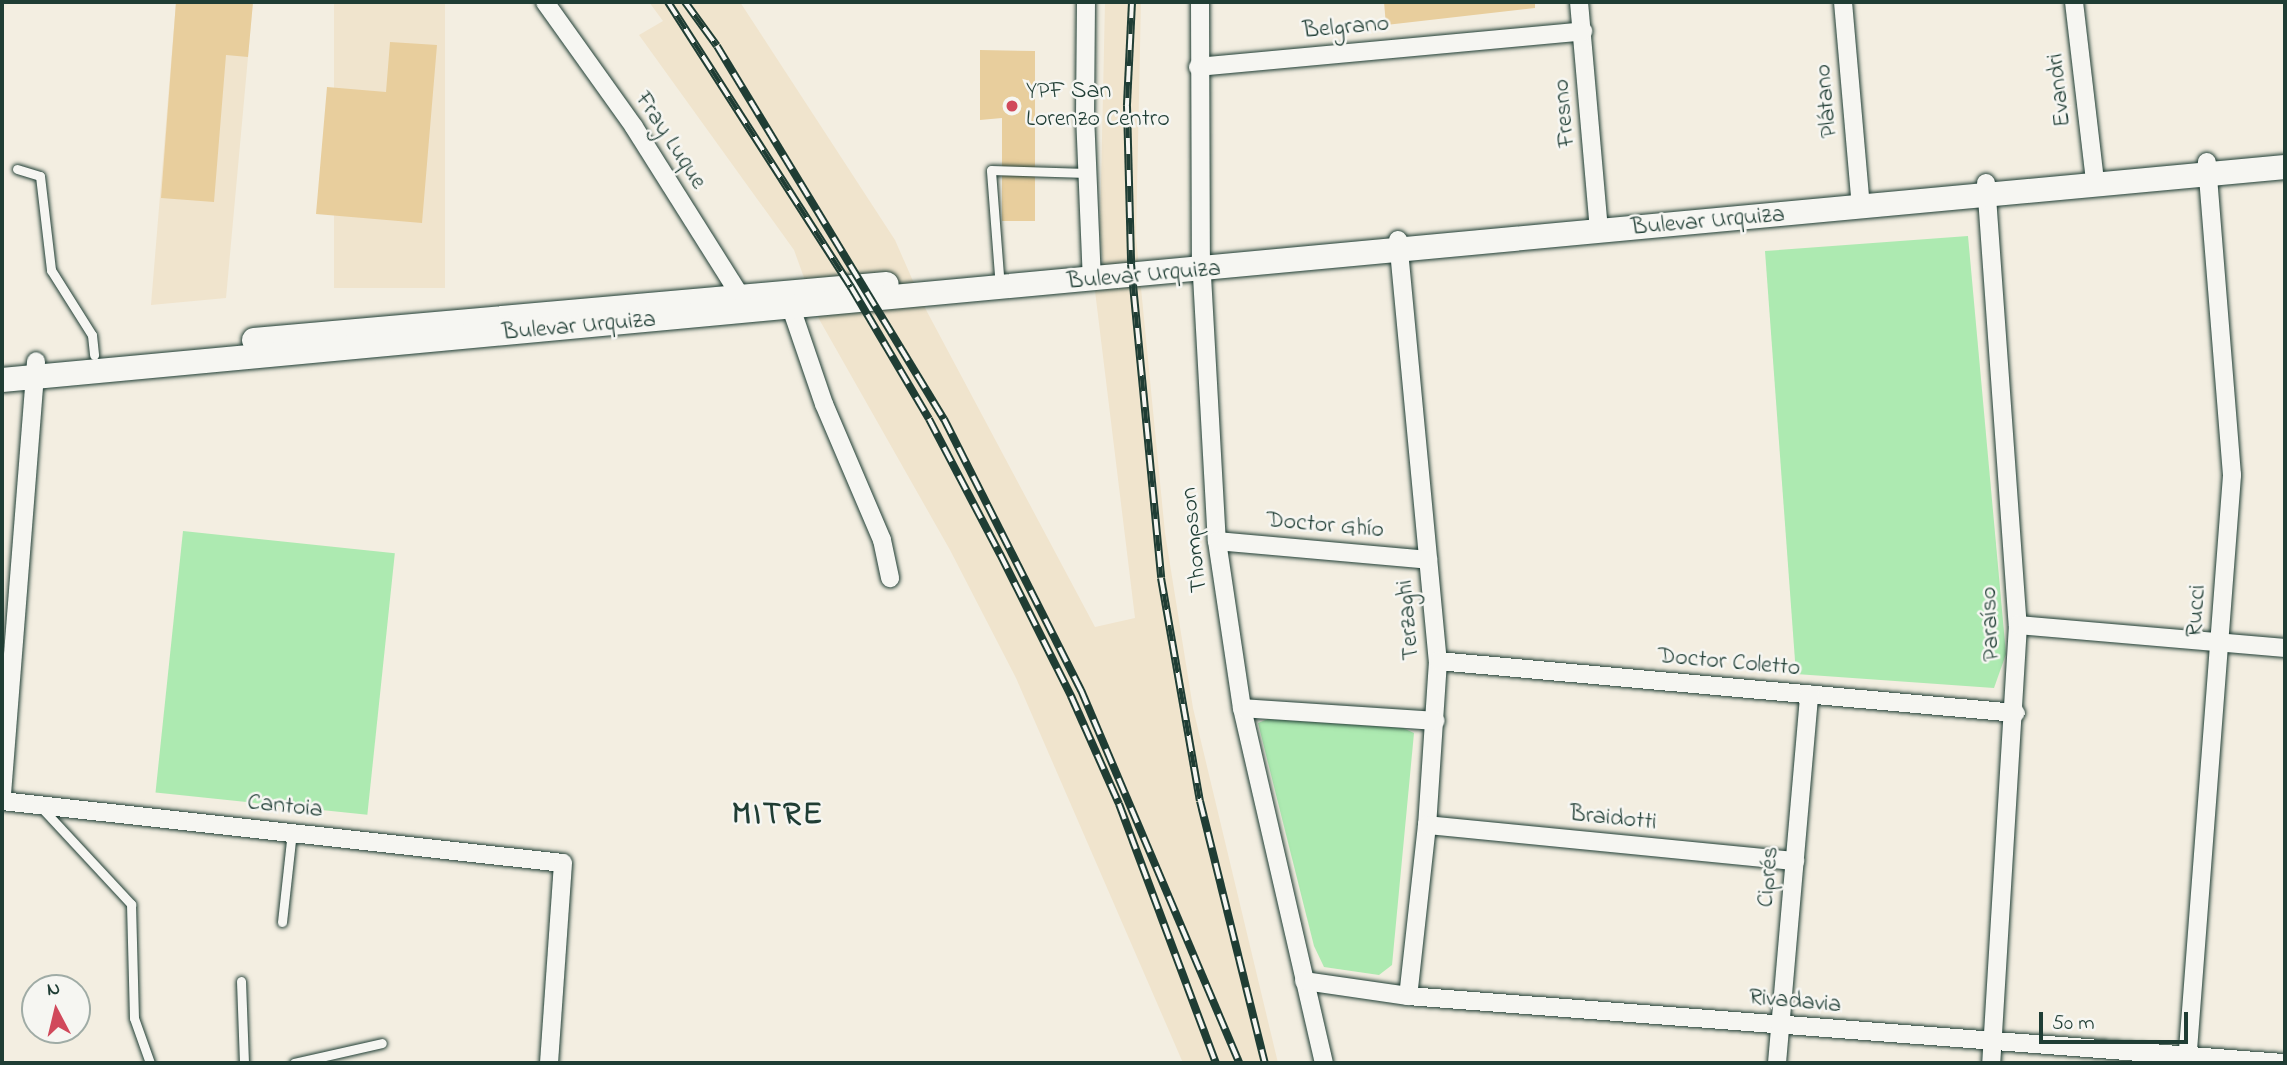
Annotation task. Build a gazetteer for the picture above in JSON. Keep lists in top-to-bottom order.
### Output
{
  "streets": {
    "main road": ["Bulevar Urquiza"],
    "street": [
      "Belgrano",
      "Evandri",
      "Plátano",
      "Fresno",
      "Fray Luque",
      "Doctor Ghío",
      "Thompson",
      "Rucci",
      "Terzaghi",
      "Paraíso",
      "Doctor Coletto",
      "Cantoia",
      "Braidotti",
      "Ciprés",
      "Rivadavia"
    ]
  },
  "crossings": [
    ["Belgrano", "Fresno"],
    ["Belgrano", "Thompson"],
    ["Evandri", "Bulevar Urquiza"],
    ["Plátano", "Bulevar Urquiza"],
    ["Fresno", "Bulevar Urquiza"],
    ["Fray Luque", "Bulevar Urquiza"],
    ["Bulevar Urquiza", "Thompson"],
    ["Bulevar Urquiza", "Rucci"],
    ["Bulevar Urquiza", "Terzaghi"],
    ["Bulevar Urquiza", "Paraíso"],
    ["Doctor Ghío", "Thompson"],
    ["Doctor Ghío", "Terzaghi"],
    ["Thompson", "Rivadavia"],
    ["Rucci", "Rivadavia"],
    ["Terzaghi", "Doctor Coletto"],
    ["Terzaghi", "Braidotti"],
    ["Terzaghi", "Rivadavia"],
    ["Paraíso", "Doctor Coletto"],
    ["Paraíso", "Rivadavia"],
    ["Doctor Coletto", "Ciprés"],
    ["Braidotti", "Ciprés"],
    ["Ciprés", "Rivadavia"]
  ],
  "districts": ["MITRE"],
  "places": ["YPF San Lorenzo Centro"],
  "scale_bar": "50 m",
  "north": "top"
}
